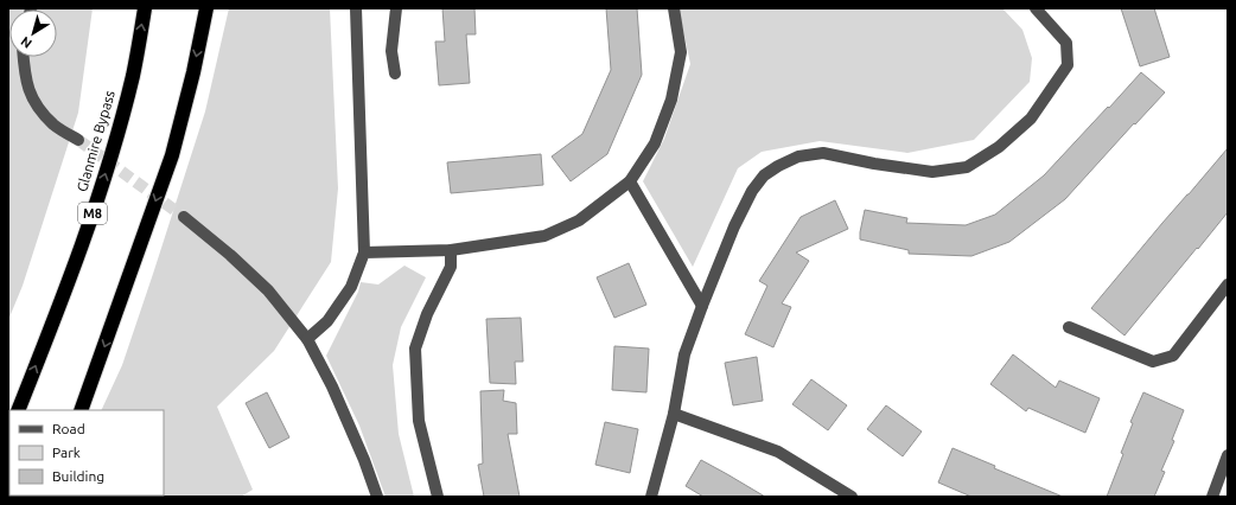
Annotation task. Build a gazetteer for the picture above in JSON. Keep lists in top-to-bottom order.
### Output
{
  "streets": {
    "highway": ["Glanmire Bypass", "M8"]
  },
  "legend": ["Road", "Park", "Building"],
  "north": "bottom left"
}
